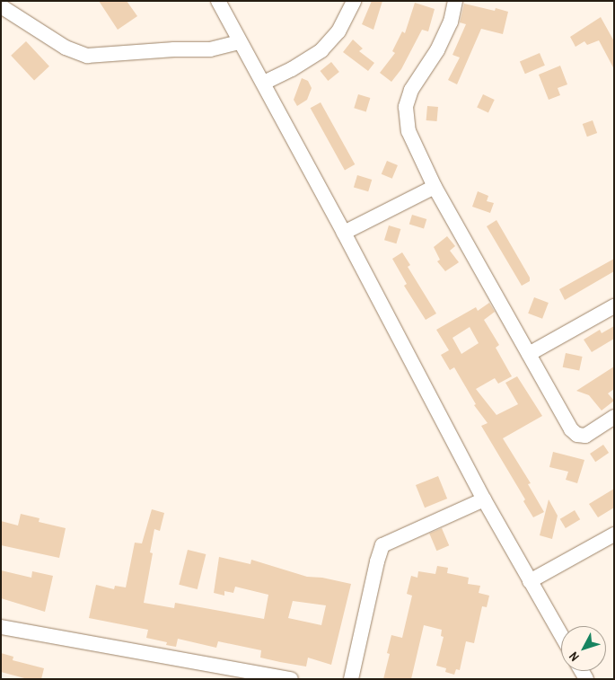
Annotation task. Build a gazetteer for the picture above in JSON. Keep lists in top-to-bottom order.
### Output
{
  "north": "bottom left"
}
